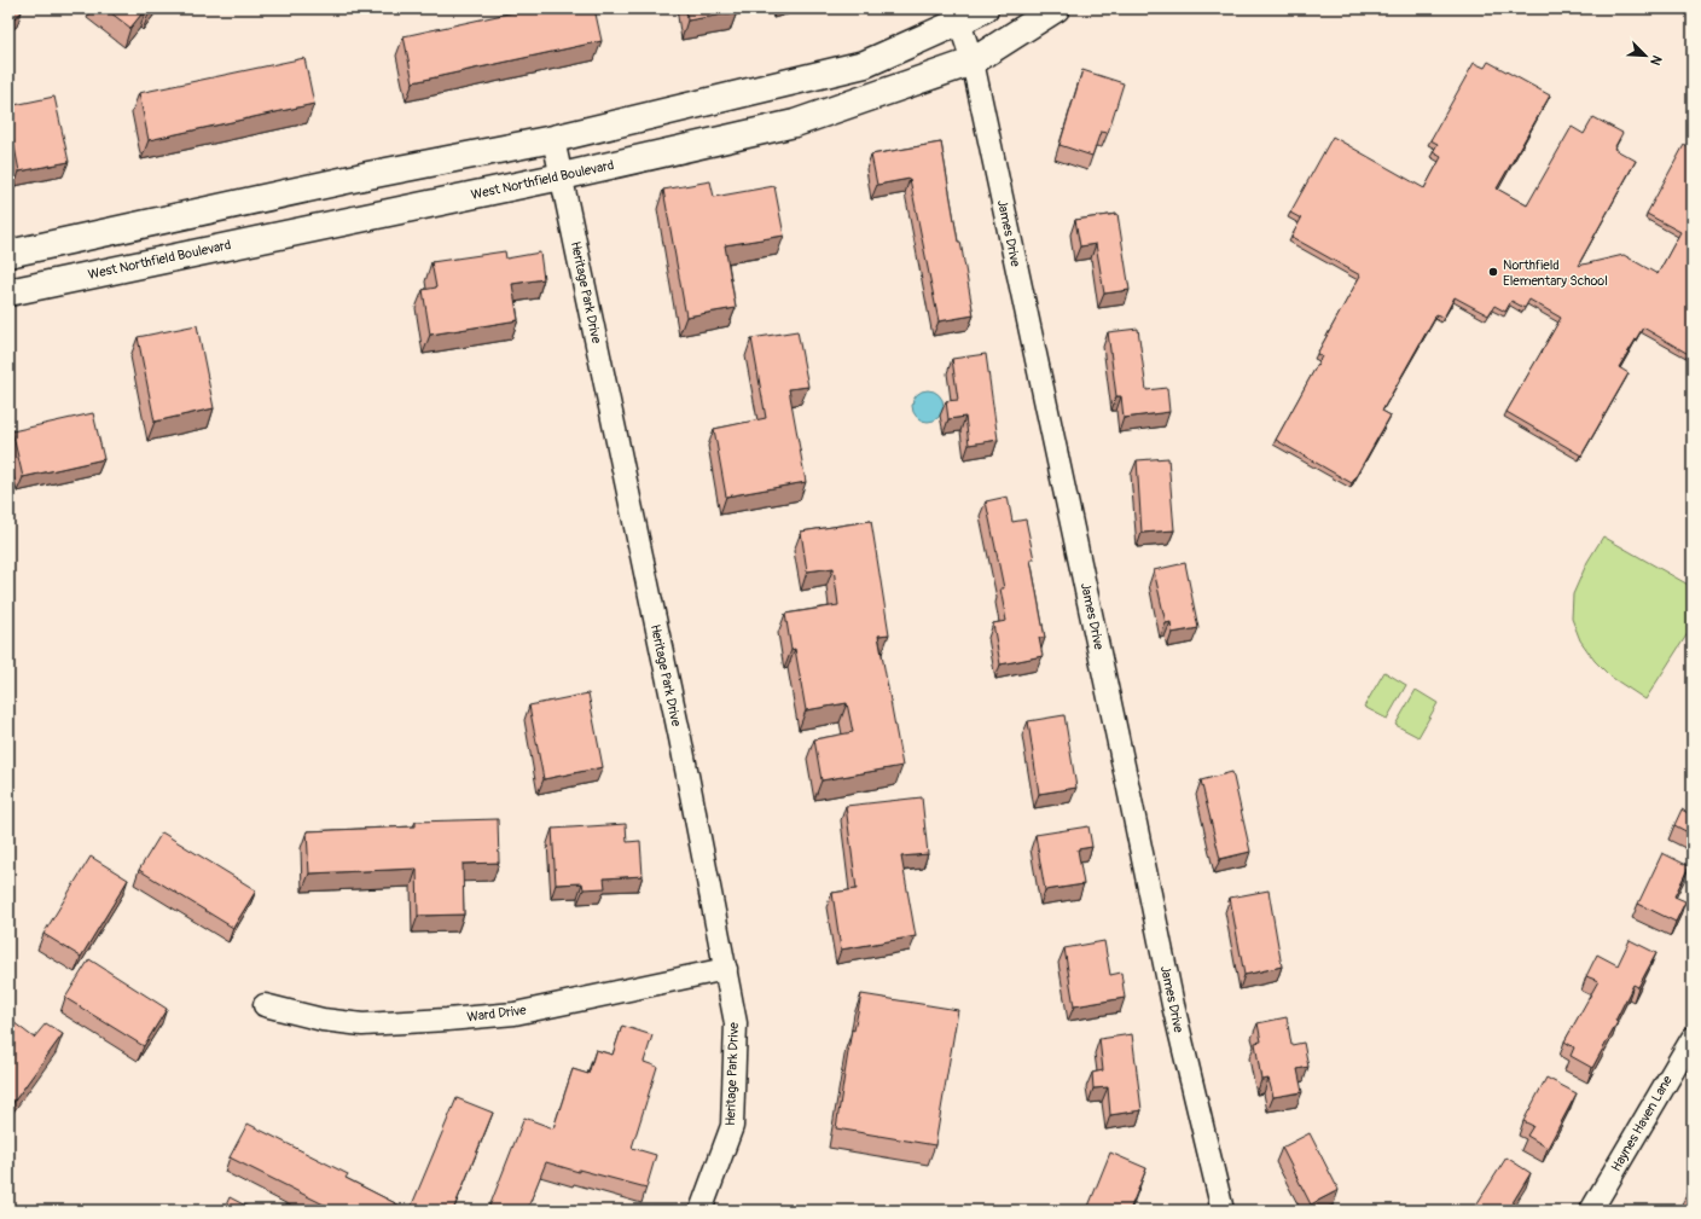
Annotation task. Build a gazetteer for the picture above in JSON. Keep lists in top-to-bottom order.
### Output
{
  "streets": {
    "main road": ["West Northfield Boulevard"],
    "street": [
      "James Drive",
      "Heritage Park Drive",
      "Ward Drive",
      "Haynes Haven Lane"
    ]
  },
  "crossings": [
    ["West Northfield Boulevard", "James Drive"],
    ["West Northfield Boulevard", "Heritage Park Drive"],
    ["Heritage Park Drive", "Ward Drive"]
  ],
  "places": ["Northfield Elementary School"],
  "north": "bottom right"
}
